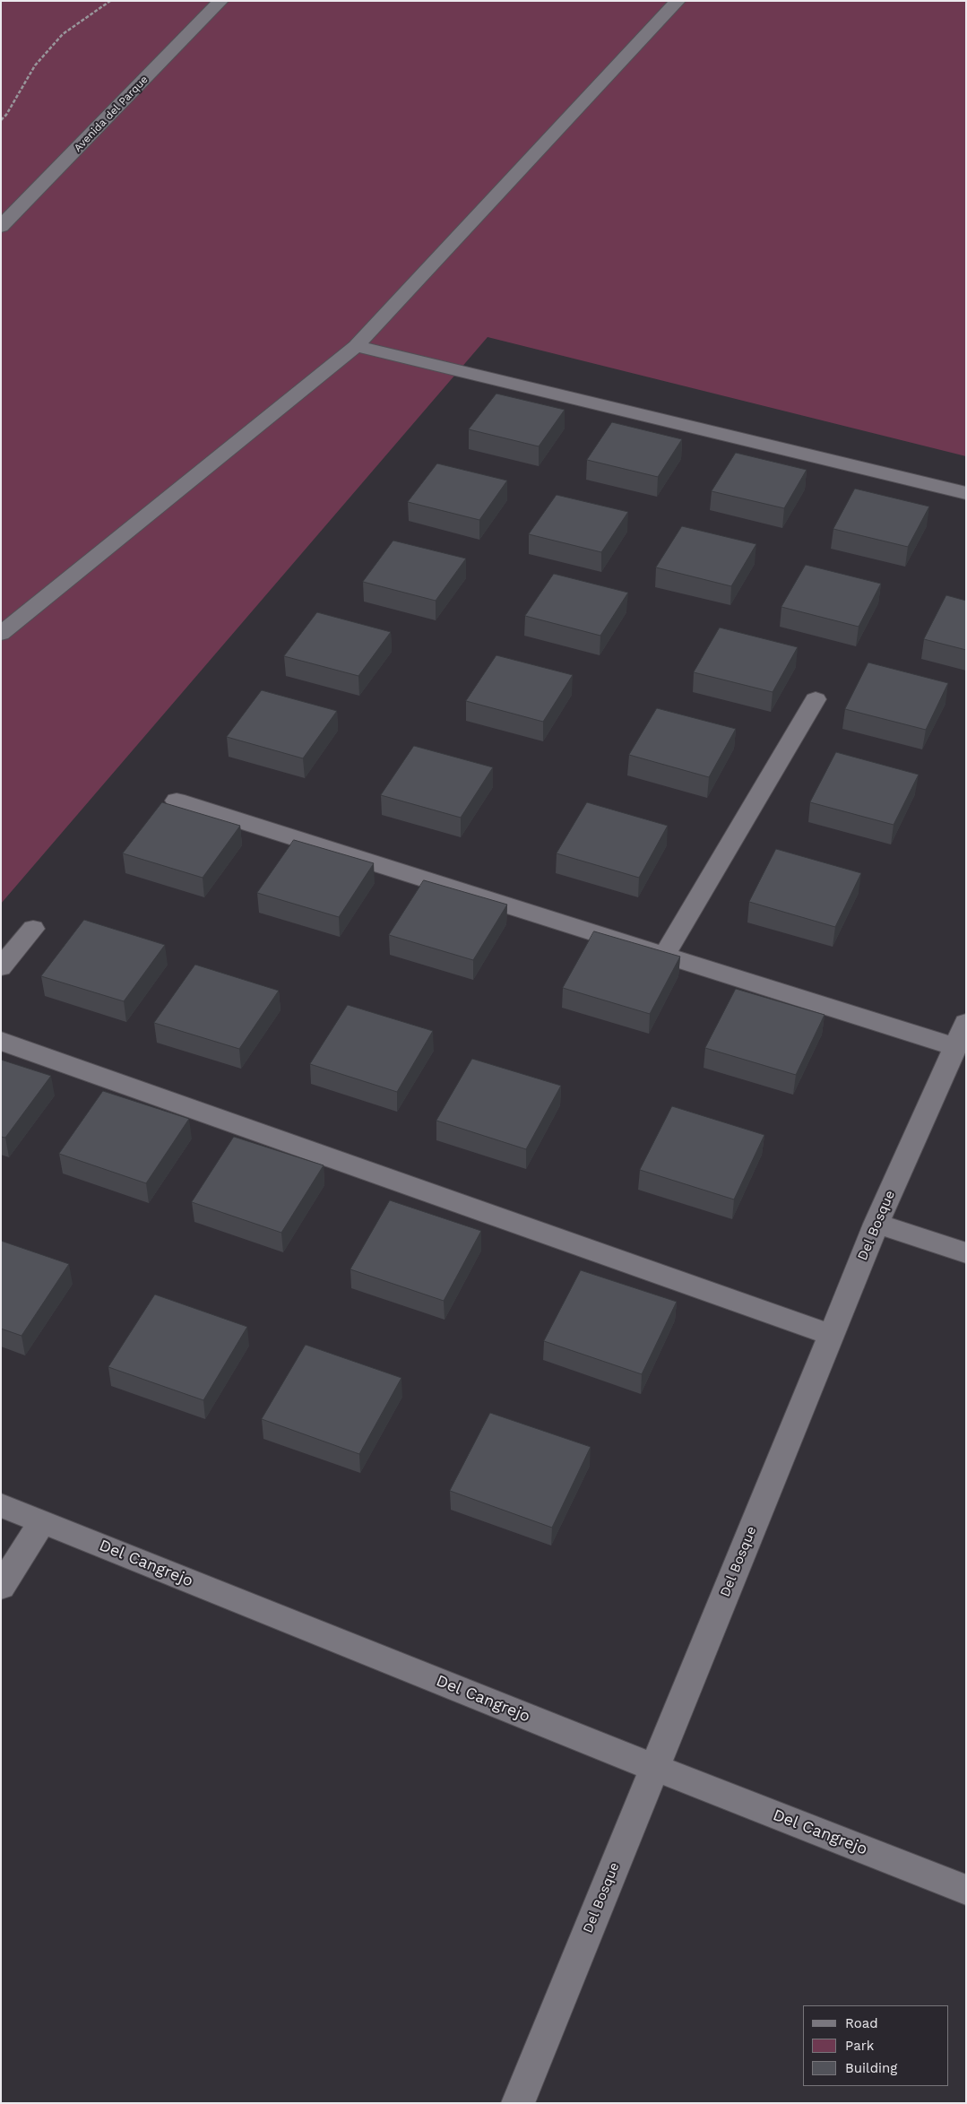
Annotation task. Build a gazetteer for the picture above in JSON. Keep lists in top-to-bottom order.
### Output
{
  "streets": {
    "street": ["Avenida del Parque", "Del Bosque", "Del Cangrejo"]
  },
  "crossings": [
    ["Del Bosque", "Del Cangrejo"]
  ],
  "legend": ["Road", "Park", "Building"]
}
